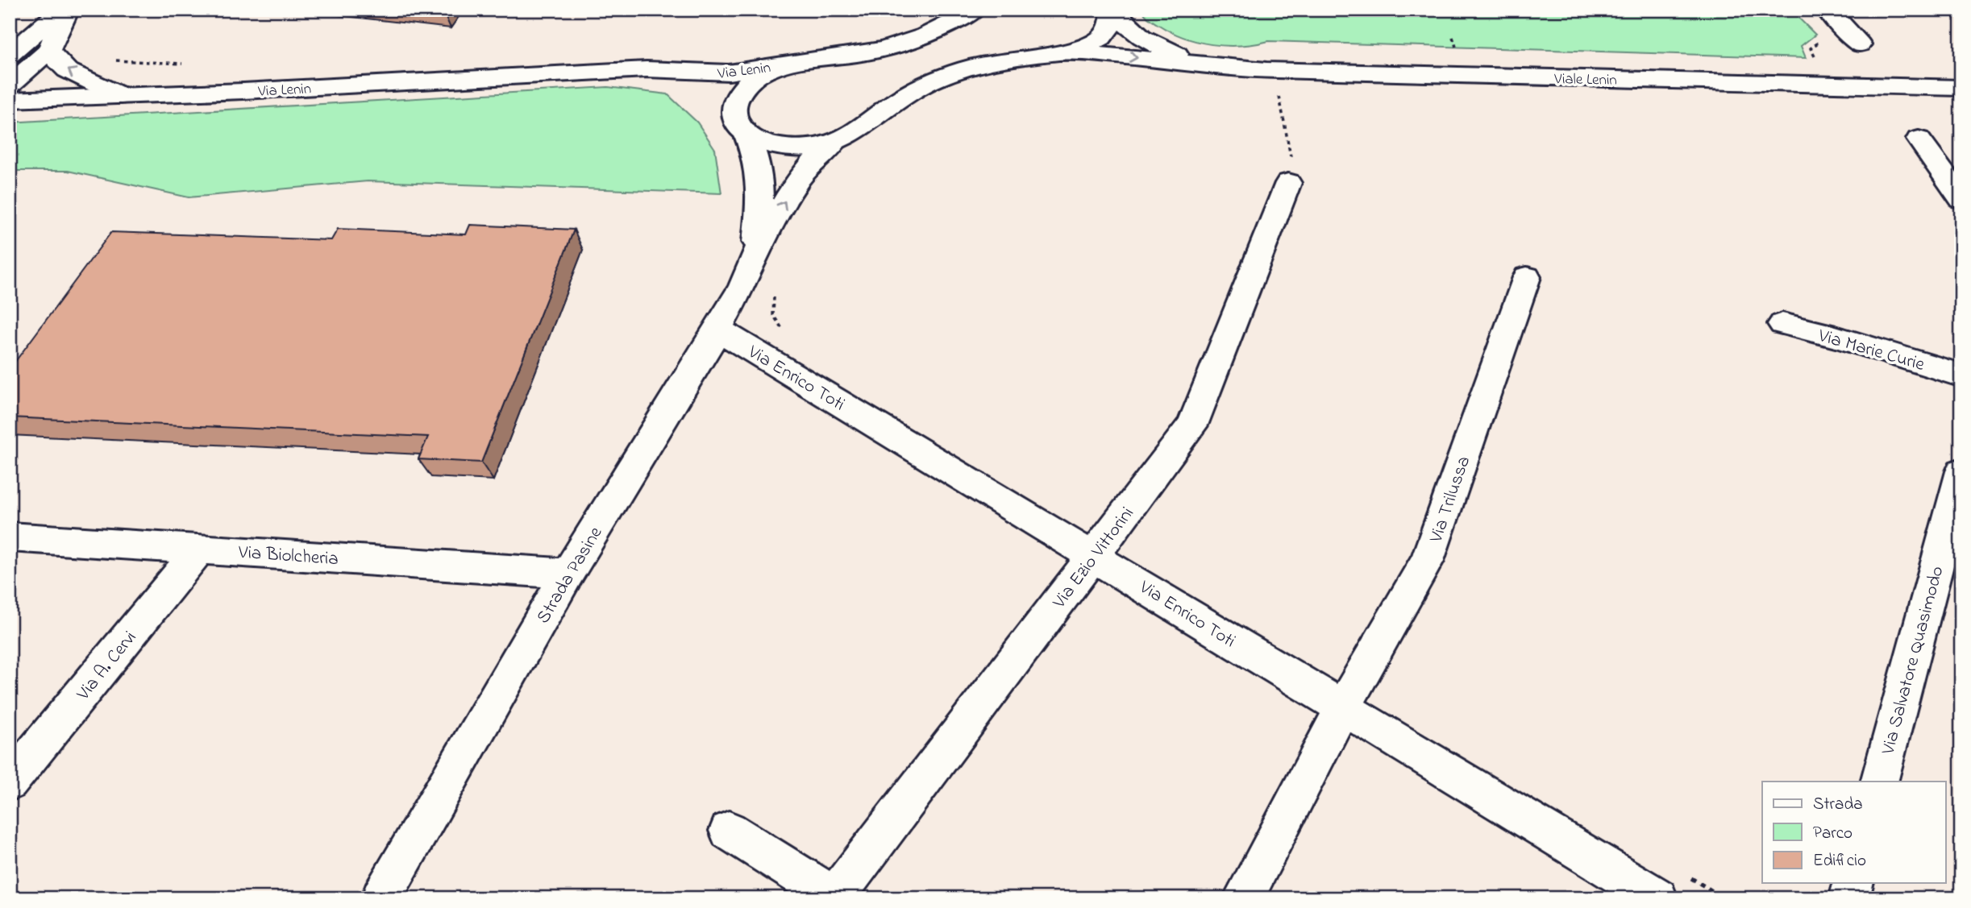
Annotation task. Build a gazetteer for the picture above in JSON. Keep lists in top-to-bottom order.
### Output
{
  "streets": {
    "street": [
      "Via Lenin",
      "Viale Lenin",
      "Via Marie Curie",
      "Via Enrico Toti",
      "Via Trilussa",
      "Via Biolcheria",
      "Via Ezio Vittorini",
      "Strada Pasine",
      "Via Salvatore Quasimodo",
      "Via A. Cervi"
    ]
  },
  "crossings": [
    ["Via Enrico Toti", "Via Trilussa"],
    ["Via Enrico Toti", "Via Ezio Vittorini"],
    ["Via Enrico Toti", "Strada Pasine"],
    ["Via Biolcheria", "Strada Pasine"],
    ["Via Biolcheria", "Via A. Cervi"]
  ],
  "legend": ["Strada", "Parco", "Edificio"]
}
